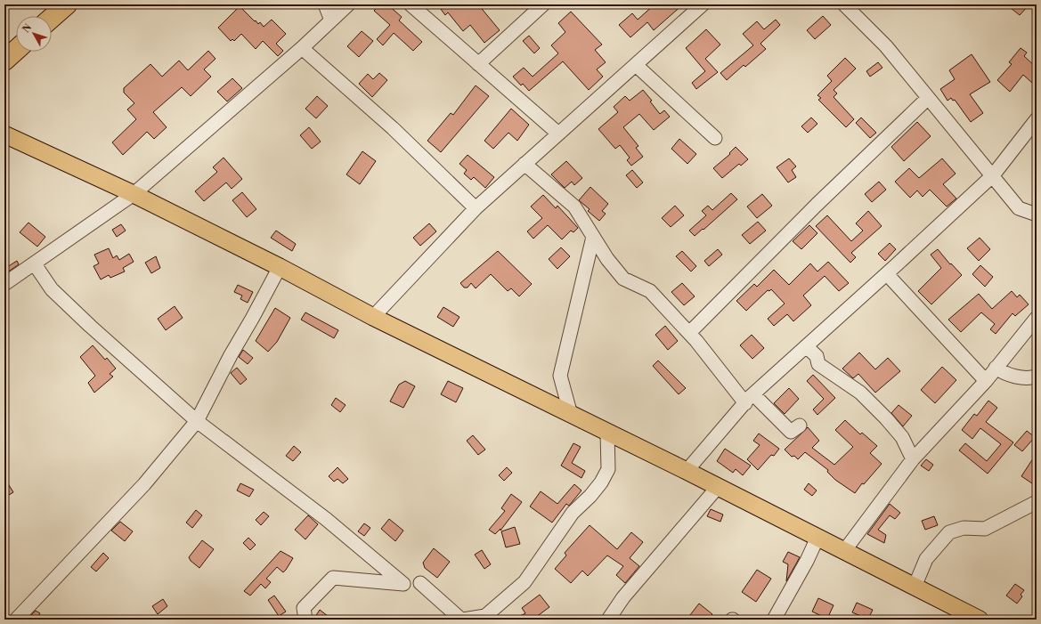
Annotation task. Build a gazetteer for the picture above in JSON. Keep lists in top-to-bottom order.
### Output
{
  "north": "top left"
}
